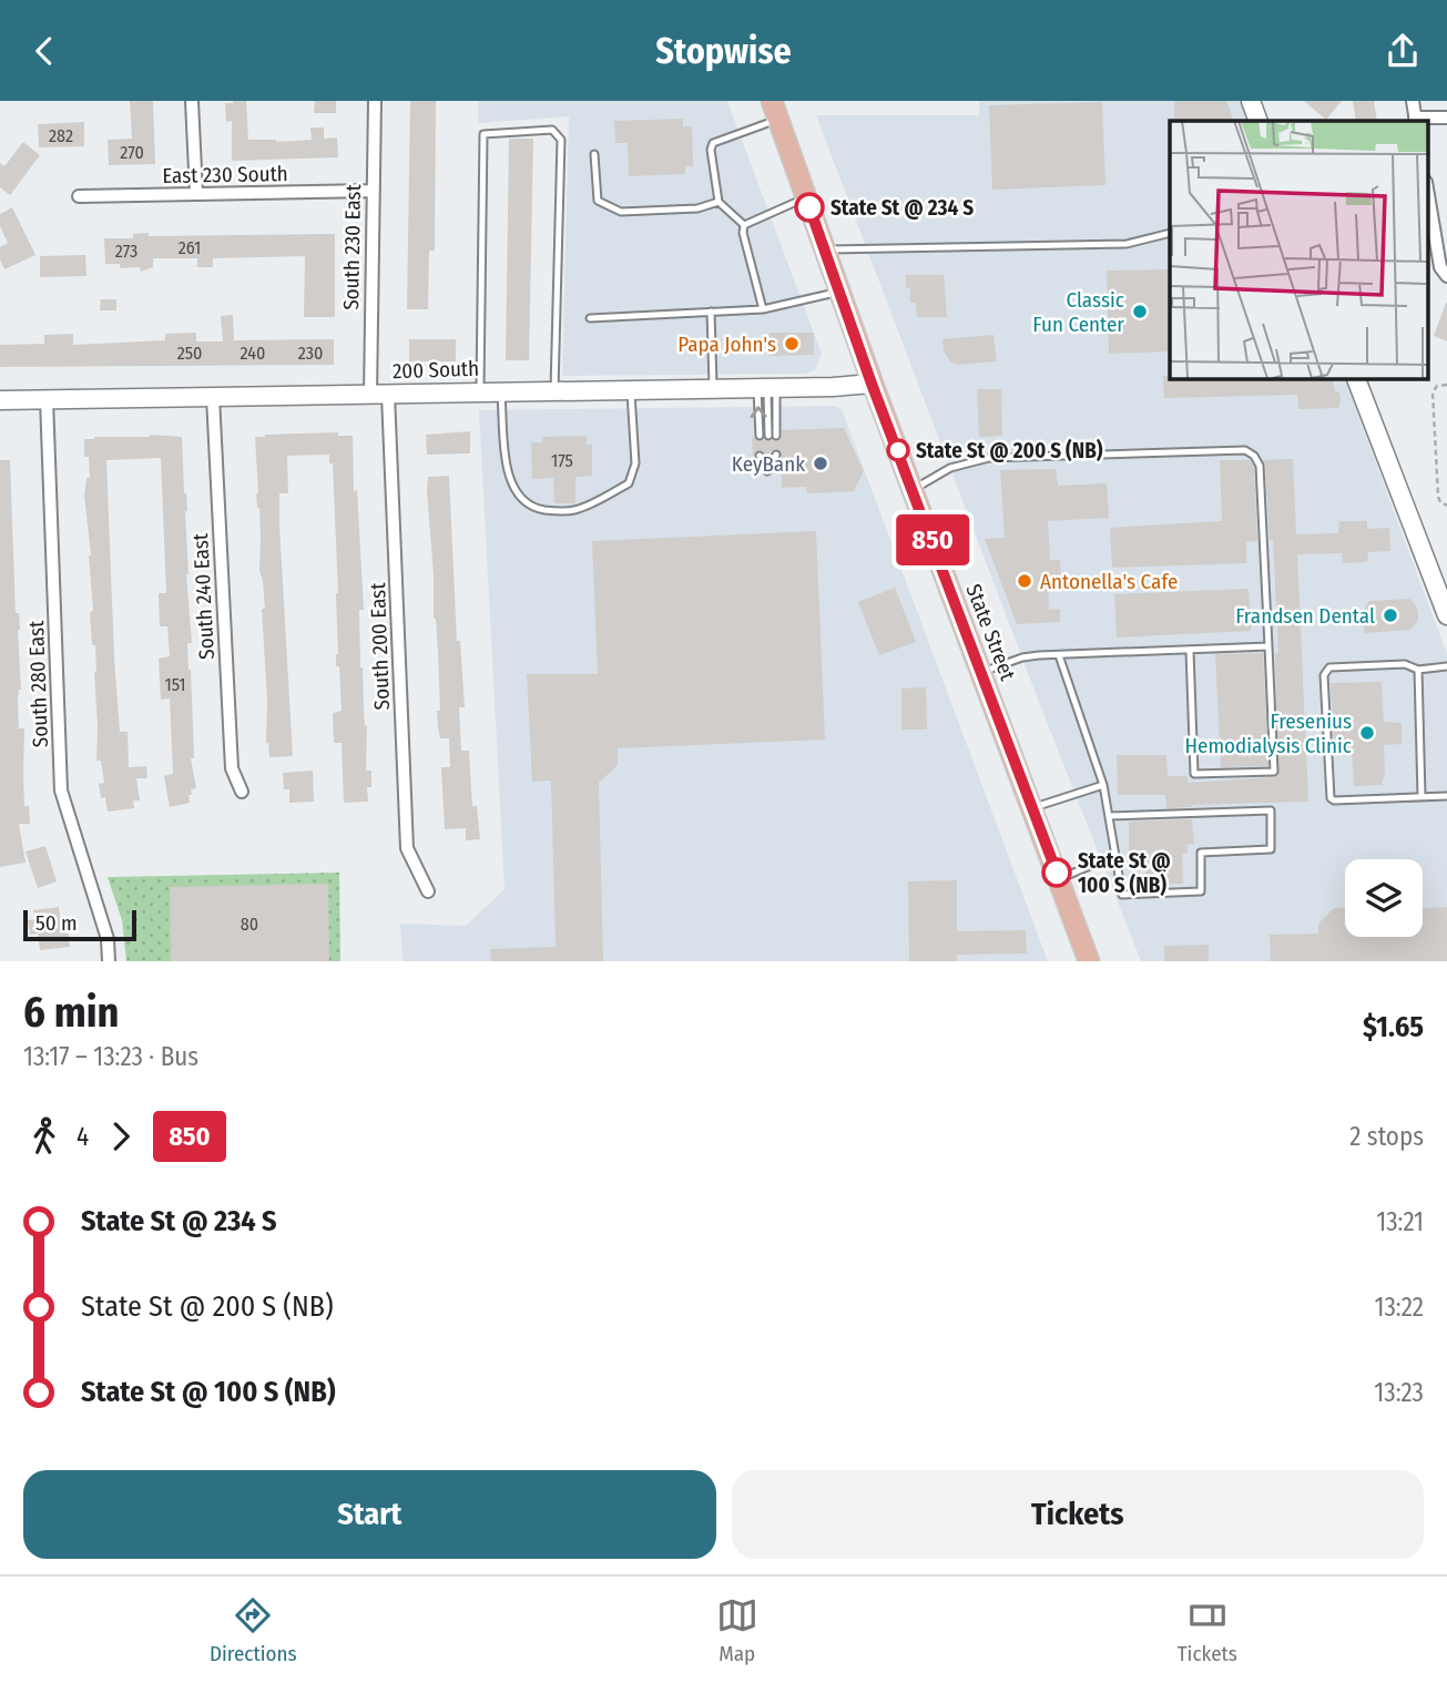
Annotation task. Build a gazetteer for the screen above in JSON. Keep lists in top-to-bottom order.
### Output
{
  "streets": {
    "main road": ["State Street"],
    "street": [
      "East 230 South",
      "South 230 East",
      "200 South",
      "South 240 East",
      "South 200 East",
      "South 280 East"
    ]
  },
  "crossings": [
    ["East 230 South", "South 230 East"],
    ["South 230 East", "200 South"],
    ["South 230 East", "South 200 East"],
    ["200 South", "South 240 East"],
    ["200 South", "State Street"],
    ["200 South", "South 200 East"],
    ["200 South", "South 280 East"]
  ],
  "places": [
    "State St @ 234 S",
    "Classic Fun Center",
    "Papa John's",
    "State St @ 200 S (NB)",
    "KeyBank",
    "Antonella's Cafe",
    "Frandsen Dental",
    "Fresenius Hemodialysis Clinic",
    "State St @ 100 S (NB)"
  ],
  "lines": ["bus line 850"],
  "house_numbers": [
    "282",
    "270",
    "261",
    "273",
    "250",
    "240",
    "230",
    "175",
    "151",
    "80"
  ],
  "scale_bar": "50 m",
  "page": {
    "header": "Stopwise",
    "on_map": "850",
    "scale": "50 m",
    "heading": ["6 min", "13:17 – 13:23 · Bus", "$1.65"],
    "legs": ["4", "850", "2 stops"],
    "list": [
      {
        "name": "State St @ 234 S",
        "value": "13:21"
      },
      {
        "name": "State St @ 200 S (NB)",
        "value": "13:22"
      },
      {
        "name": "State St @ 100 S (NB)",
        "value": "13:23"
      }
    ],
    "buttons": ["Start", "Tickets"],
    "tabs": ["Directions", "Map", "Tickets"]
  }
}
